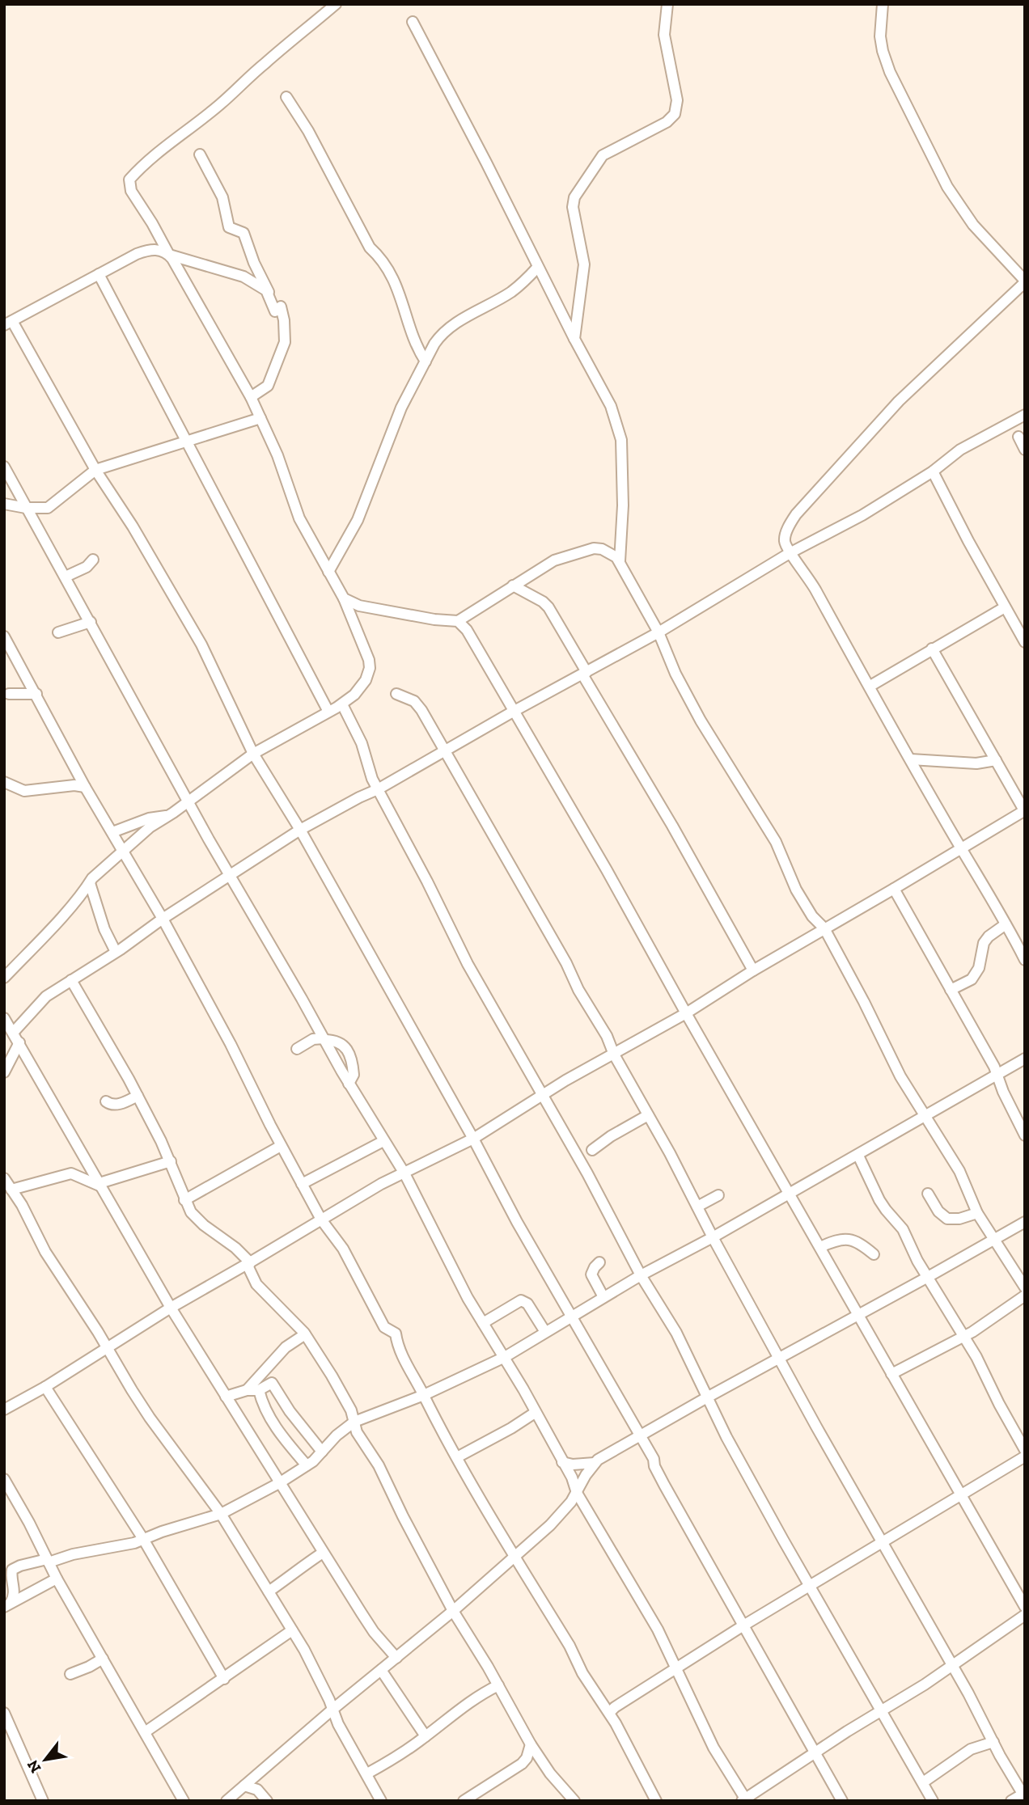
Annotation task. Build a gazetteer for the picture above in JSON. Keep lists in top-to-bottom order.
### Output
{
  "north": "bottom left"
}
